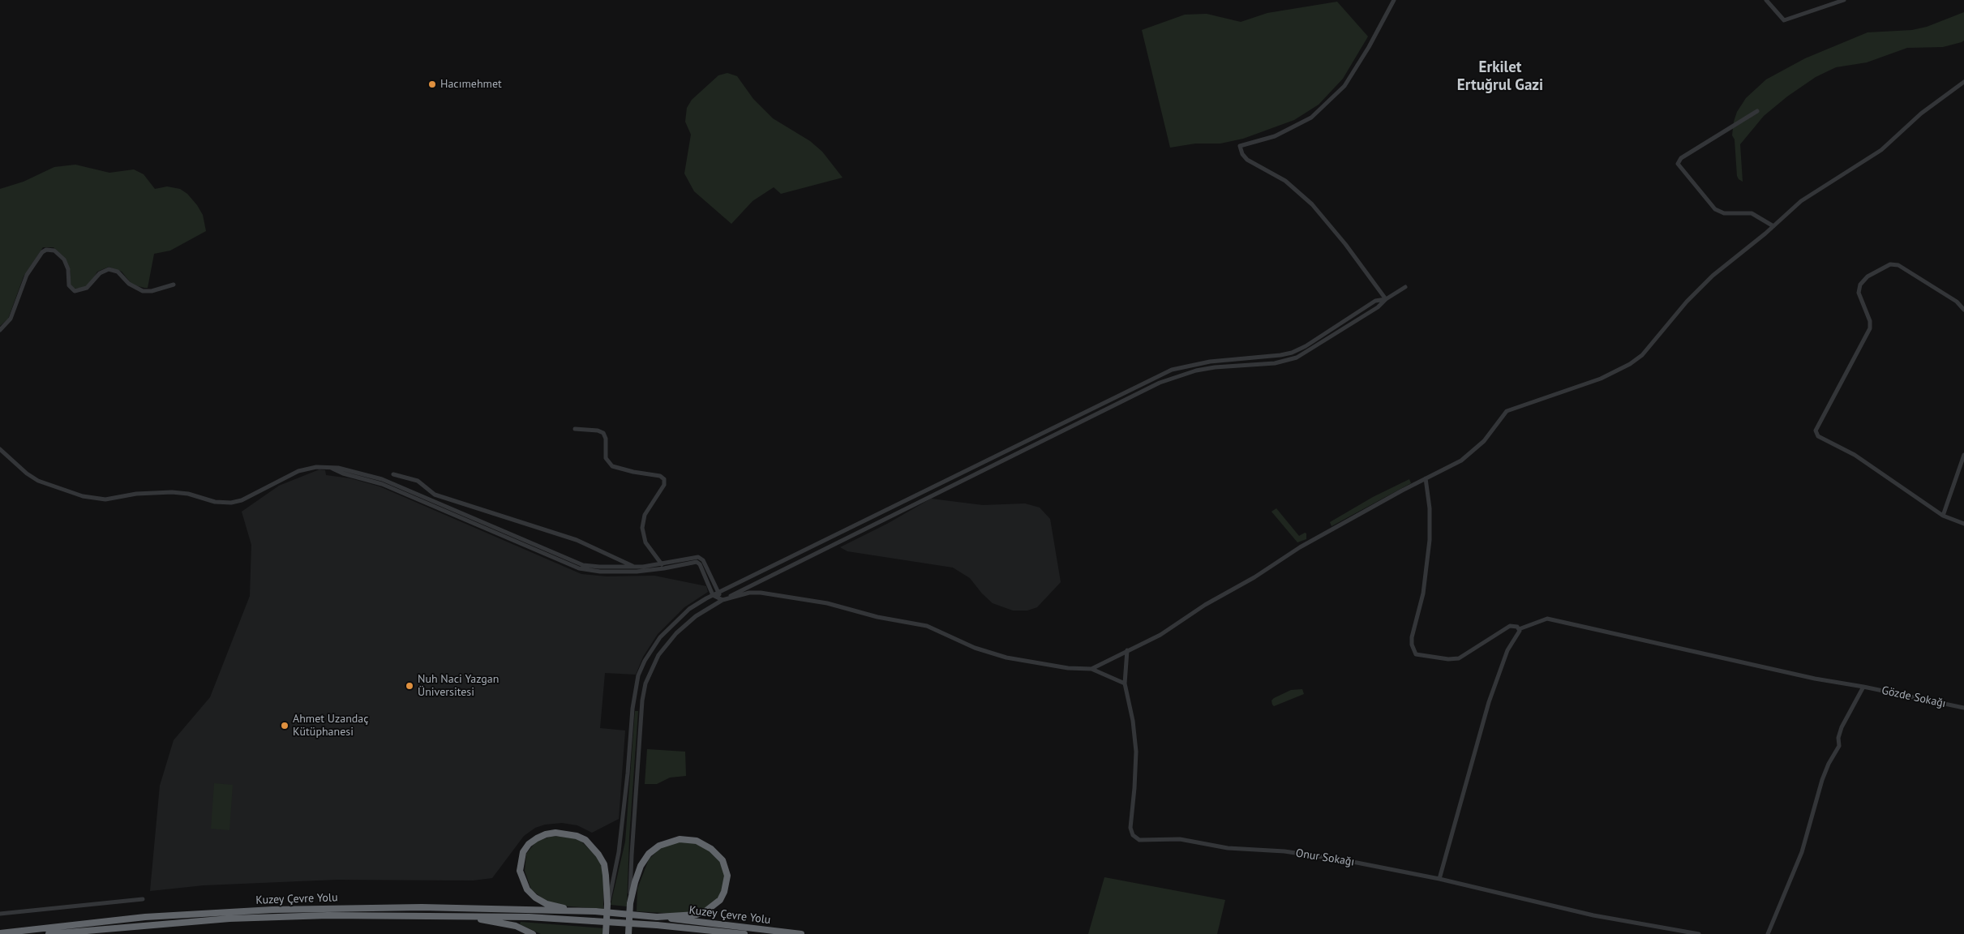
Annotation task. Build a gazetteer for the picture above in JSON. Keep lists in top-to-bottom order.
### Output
{
  "streets": {
    "highway": ["Kuzey Çevre Yolu"],
    "street": ["Gözde Sokağı", "Onur Sokağı"]
  },
  "districts": ["Erkilet Ertuğrul Gazi"],
  "places": ["Hacımehmet", "Nuh Naci Yazgan Üniversitesi", "Ahmet Uzandaç Kütüphanesi"]
}
